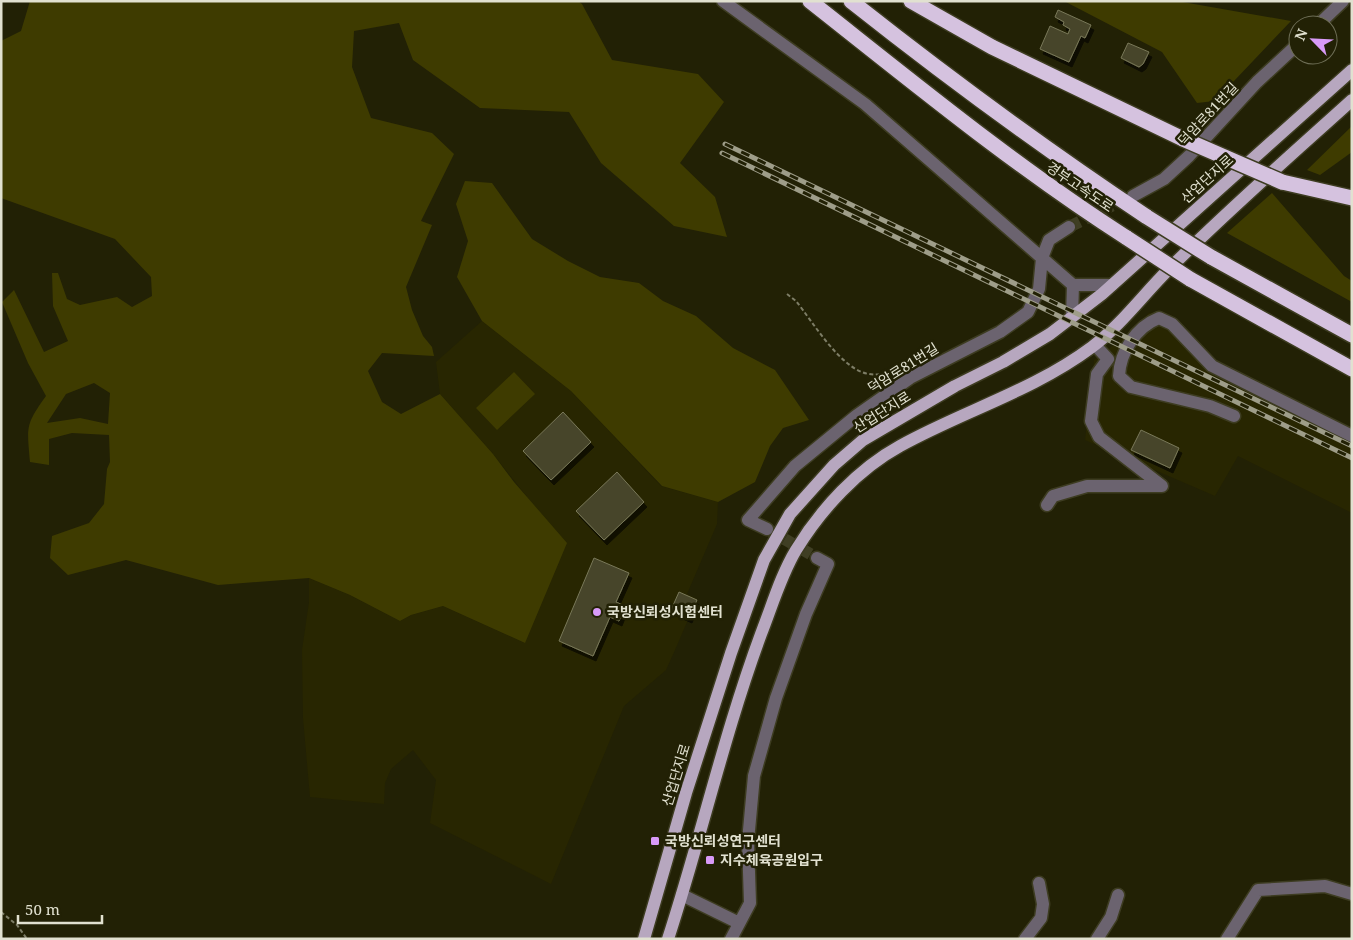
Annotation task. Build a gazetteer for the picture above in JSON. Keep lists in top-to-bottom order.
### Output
{
  "streets": {
    "highway": ["경부고속도로"],
    "main road": ["산업단지로"],
    "street": ["덕암로81번길"]
  },
  "places": {
    "other": ["국방신뢰성시험센터"],
    "transit": ["국방신뢰성연구센터", "지수체육공원입구"]
  },
  "scale_bar": "50 m",
  "north": "top left"
}
